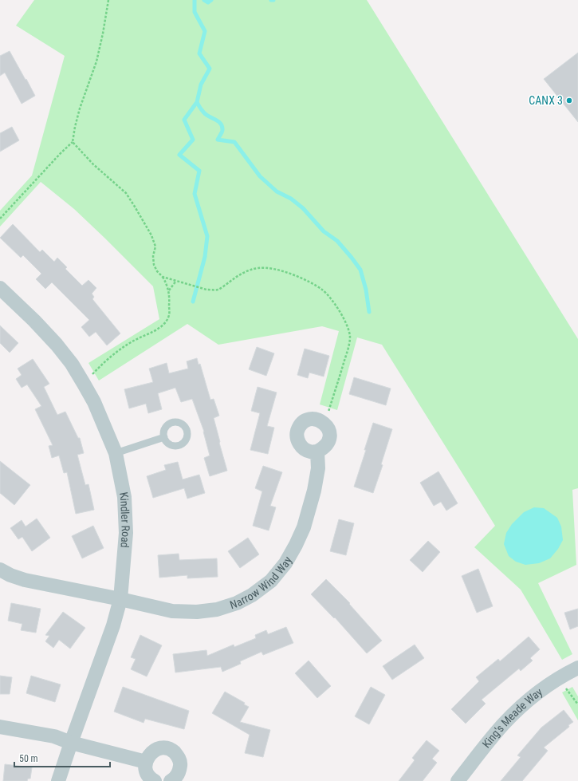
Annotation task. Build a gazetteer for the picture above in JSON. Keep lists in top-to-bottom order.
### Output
{
  "streets": {
    "street": ["Kindler Road", "Narrow Wind Way", "King's Meade Way"]
  },
  "crossings": [
    ["Kindler Road", "Narrow Wind Way"]
  ],
  "places": ["CANX 3"],
  "scale_bar": "50 m"
}
